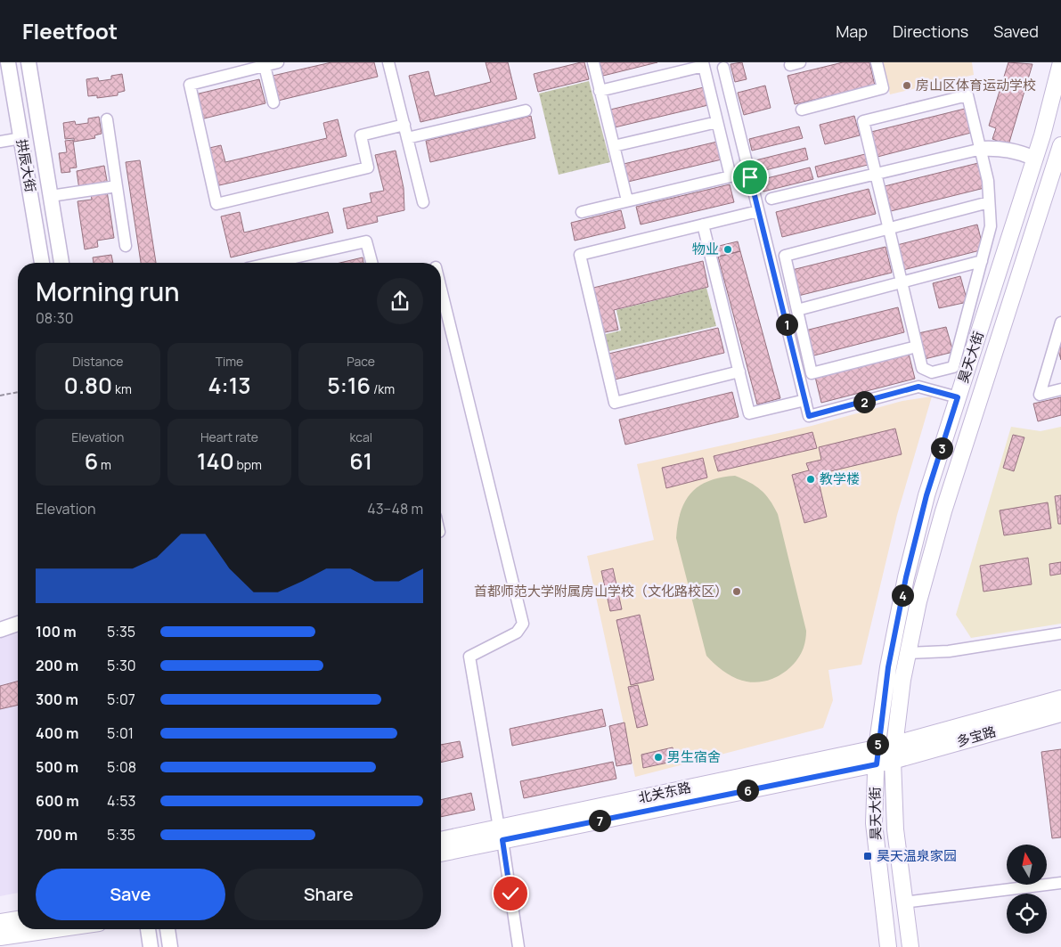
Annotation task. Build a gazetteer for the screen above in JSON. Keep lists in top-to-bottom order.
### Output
{
  "streets": {
    "main road": ["昊天大街", "多宝路", "北关东路"],
    "street": ["拱辰大街"]
  },
  "crossings": [
    ["昊天大街", "多宝路"],
    ["昊天大街", "北关东路"],
    ["多宝路", "北关东路"]
  ],
  "places": {
    "other": [
      "房山区体育运动学校",
      "物业",
      "教学楼",
      "首都师范大学附属房山学校（文化路校区）",
      "男生宿舍"
    ],
    "transit": ["昊天温泉家园"]
  },
  "north": "top",
  "page": {
    "header": "Fleetfoot",
    "nav": ["Map", "Directions", "Saved"],
    "heading": ["Morning run", "08:30"],
    "pins": [
      "1",
      "2",
      "3",
      "4",
      "5",
      "6",
      "7"
    ],
    "stats": [
      ["Distance", "0.80 km"],
      ["Time", "4:13"],
      ["Pace", "5:16 /km"],
      ["Elevation", "6 m"],
      ["Heart rate", "140 bpm"],
      ["kcal", "61"]
    ],
    "chart": ["Elevation", "43–48 m"],
    "list": [
      {
        "name": "100 m",
        "note": "5:35"
      },
      {
        "name": "200 m",
        "note": "5:30"
      },
      {
        "name": "300 m",
        "note": "5:07"
      },
      {
        "name": "400 m",
        "note": "5:01"
      },
      {
        "name": "500 m",
        "note": "5:08"
      },
      {
        "name": "600 m",
        "note": "4:53"
      },
      {
        "name": "700 m",
        "note": "5:35"
      }
    ],
    "buttons": ["Save", "Share"]
  }
}
